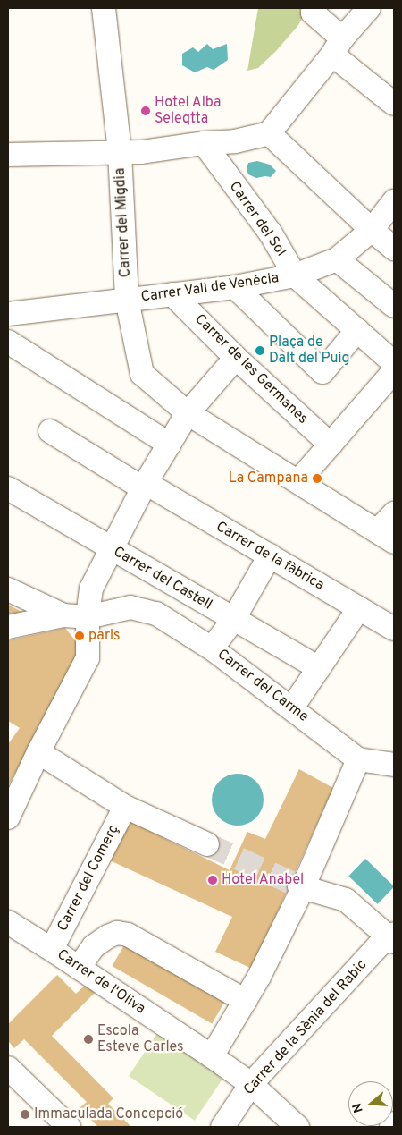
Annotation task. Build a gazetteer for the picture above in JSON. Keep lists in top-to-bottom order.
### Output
{
  "streets": {
    "street": [
      "Carrer del Sol",
      "Carrer del Migdia",
      "Carrer Vall de Venècia",
      "Carrer de les Germanes",
      "Carrer de la fàbrica",
      "Carrer del Castell",
      "Carrer del Carme",
      "Carrer del Comerç",
      "Carrer de l'Oliva",
      "Carrer de la Sènia del Rabic"
    ]
  },
  "crossings": [
    ["Carrer del Sol", "Carrer Vall de Venècia"],
    ["Carrer del Migdia", "Carrer Vall de Venècia"],
    ["Carrer Vall de Venècia", "Carrer de les Germanes"],
    ["Carrer del Comerç", "Carrer de l'Oliva"],
    ["Carrer de l'Oliva", "Carrer de la Sènia del Rabic"]
  ],
  "places": [
    "Hotel Alba Seleqtta",
    "Plaça de Dalt del Puig",
    "La Campana",
    "paris",
    "Hotel Anabel",
    "Escola Esteve Carles",
    "Immaculada Concepció"
  ],
  "north": "left"
}
